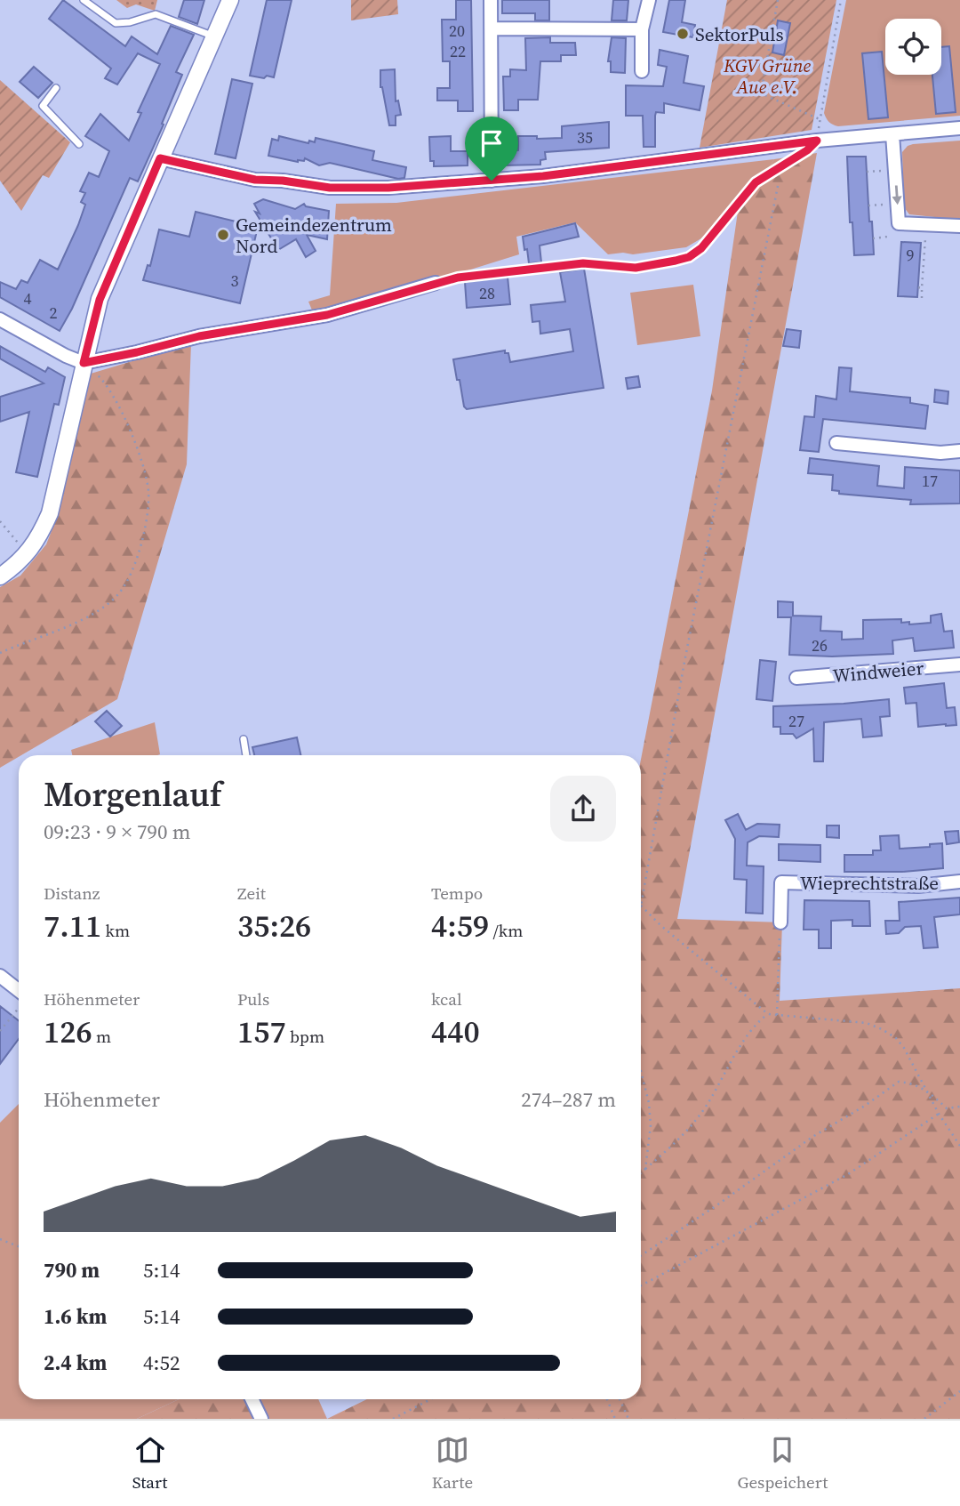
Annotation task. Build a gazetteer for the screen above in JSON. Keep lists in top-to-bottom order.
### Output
{
  "streets": {
    "street": ["Windweier", "Wieprechtstraße"]
  },
  "parks": ["KGV Grüne Aue e.V."],
  "places": ["SektorPuls", "Gemeindezentrum Nord"],
  "house_numbers": [
    "20",
    "22",
    "35",
    "9",
    "3",
    "28",
    "4",
    "2",
    "17",
    "26",
    "27"
  ],
  "page": {
    "heading": ["Morgenlauf", "09:23 · 9 × 790 m"],
    "stats": [
      ["Distanz", "7.11 km"],
      ["Zeit", "35:26"],
      ["Tempo", "4:59 /km"],
      ["Höhenmeter", "126 m"],
      ["Puls", "157 bpm"],
      ["kcal", "440"]
    ],
    "chart": ["Höhenmeter", "274–287 m"],
    "list": [
      {
        "name": "790 m",
        "note": "5:14"
      },
      {
        "name": "1.6 km",
        "note": "5:14"
      },
      {
        "name": "2.4 km",
        "note": "4:52"
      }
    ],
    "tabs": ["Start", "Karte", "Gespeichert"]
  }
}
